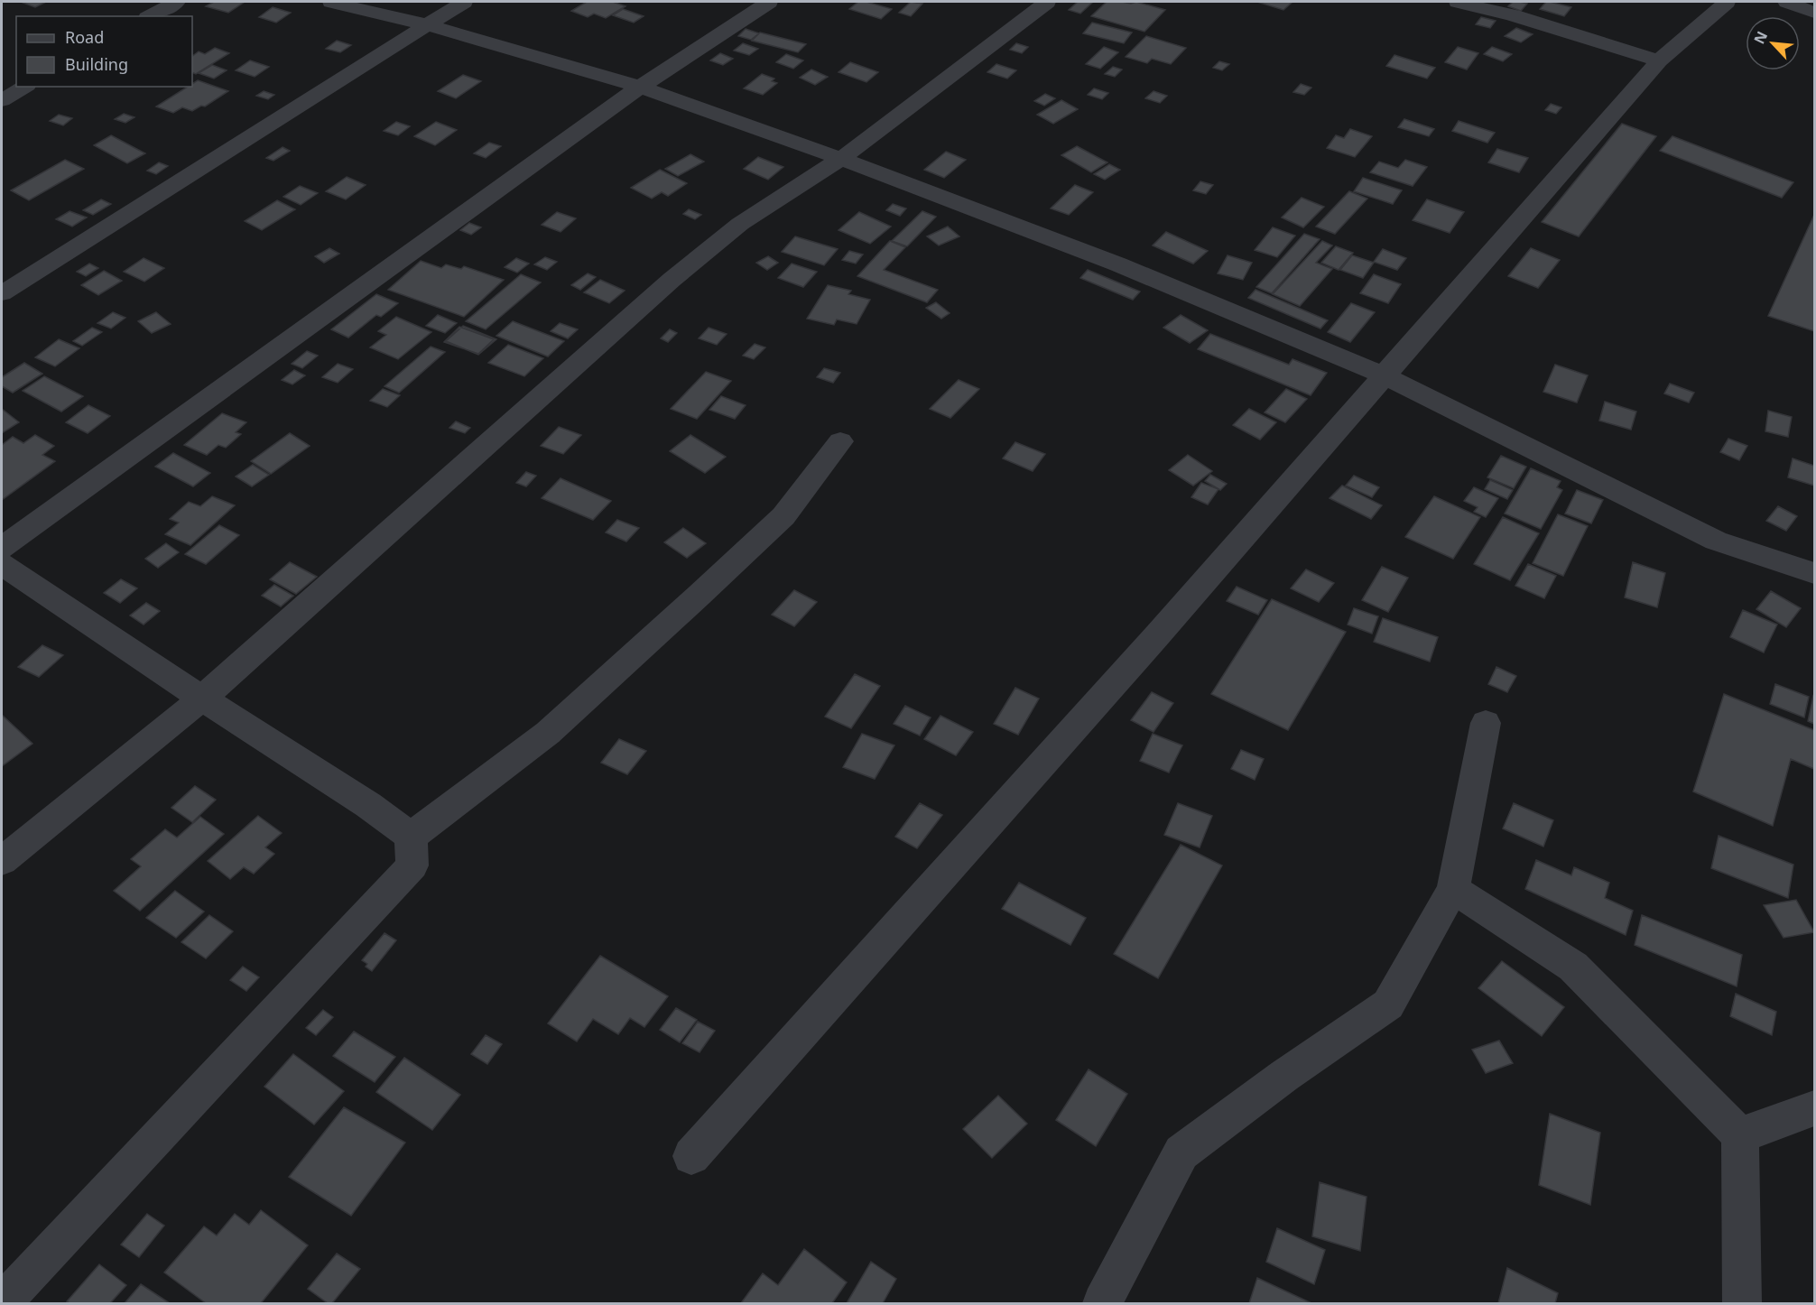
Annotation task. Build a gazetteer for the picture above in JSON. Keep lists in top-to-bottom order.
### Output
{
  "legend": ["Road", "Building"],
  "north": "top left"
}
